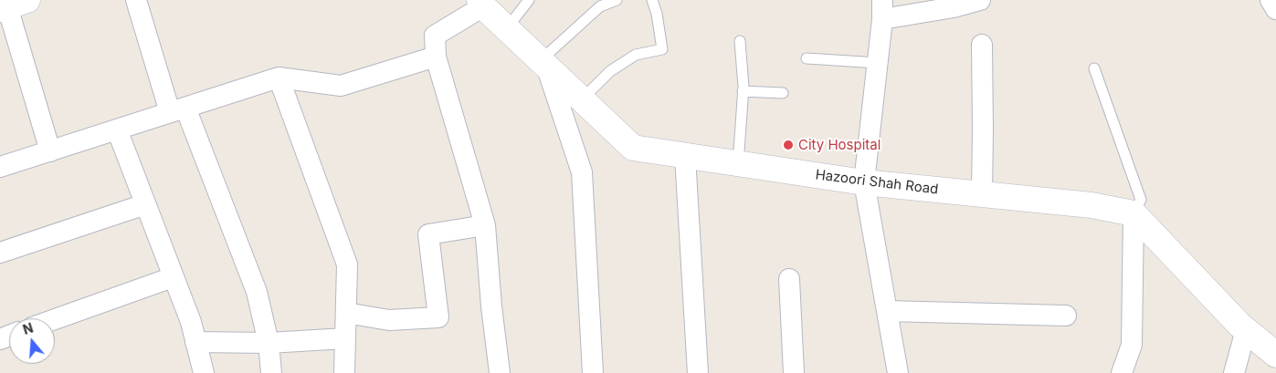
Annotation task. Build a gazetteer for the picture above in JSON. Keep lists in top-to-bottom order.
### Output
{
  "streets": {
    "street": ["Hazoori Shah Road"]
  },
  "places": ["City Hospital"],
  "north": "top"
}
